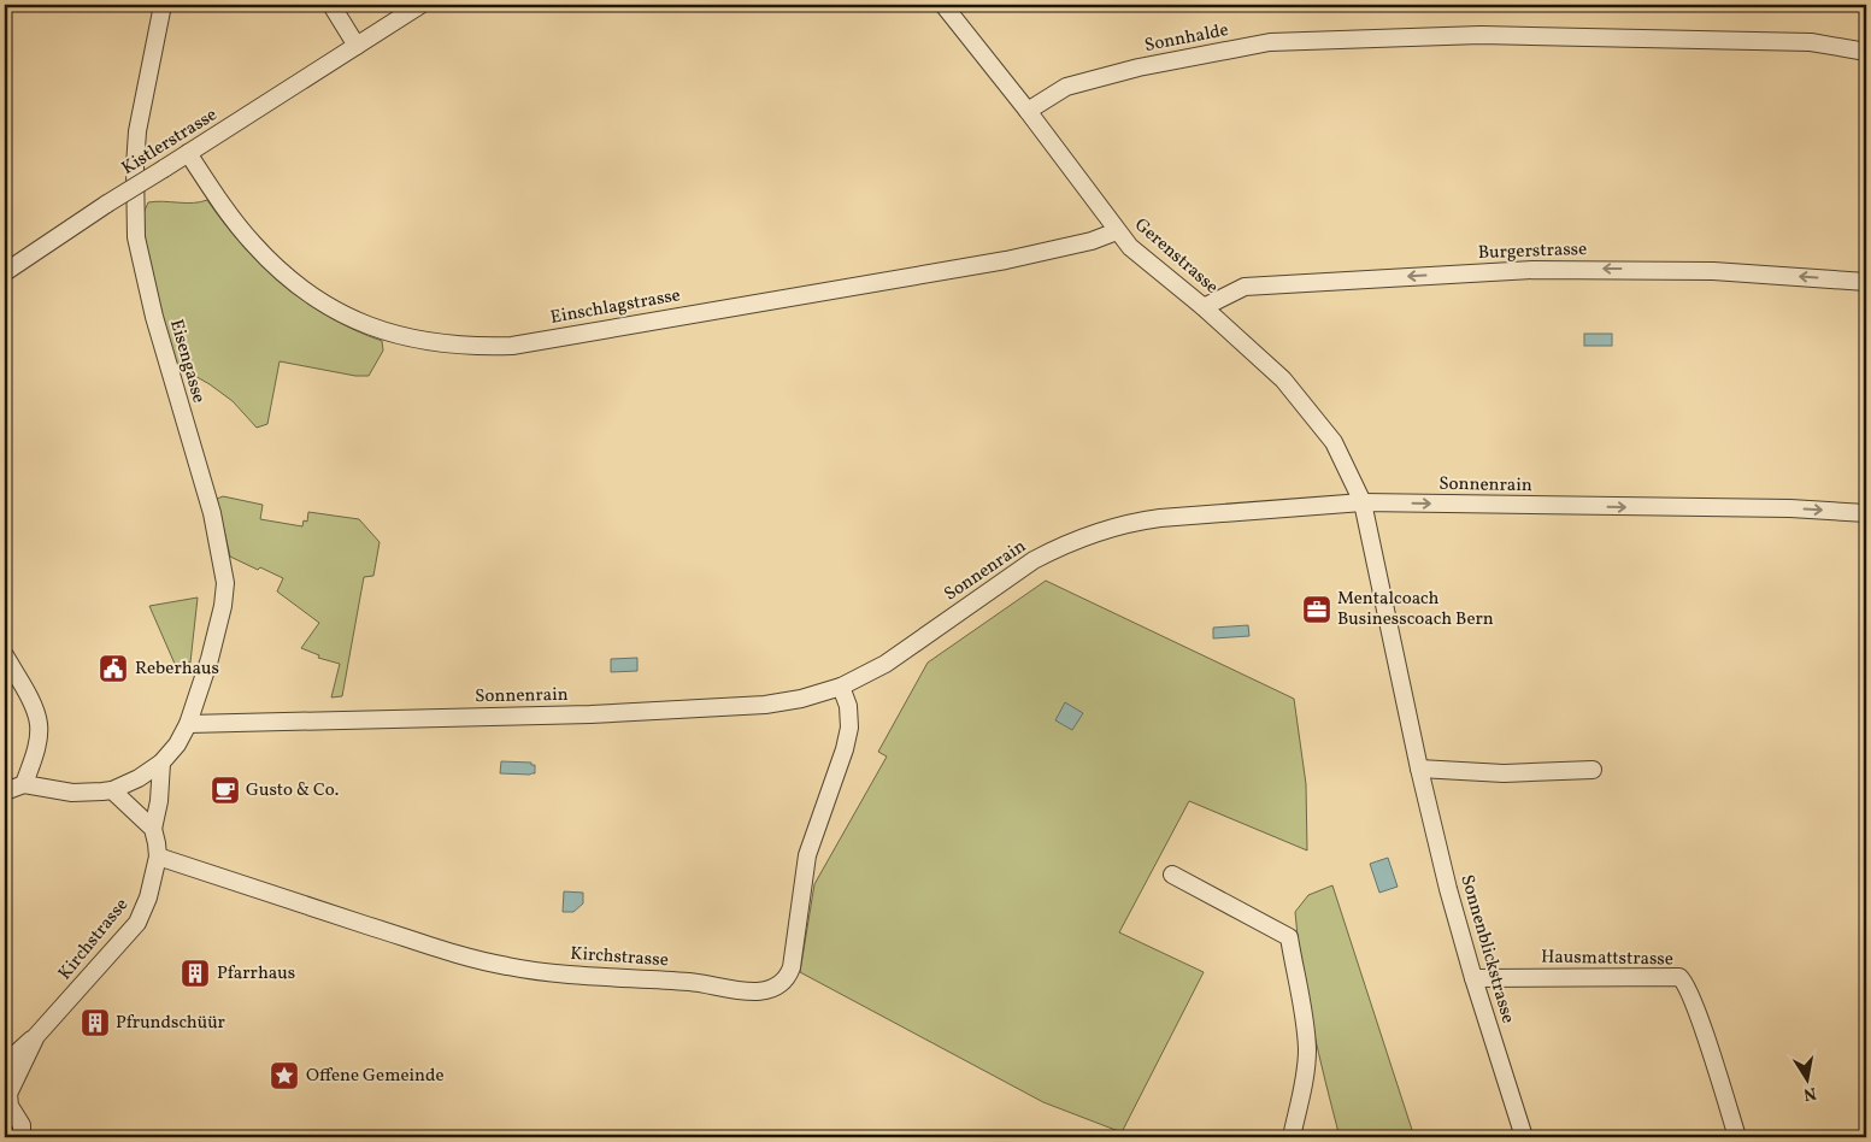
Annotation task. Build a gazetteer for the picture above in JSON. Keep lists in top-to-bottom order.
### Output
{
  "streets": {
    "street": [
      "Sonnhalde",
      "Kistlerstrasse",
      "Burgerstrasse",
      "Gerenstrasse",
      "Einschlagstrasse",
      "Eisengasse",
      "Sonnenrain",
      "Kirchstrasse",
      "Sonnenblickstrasse",
      "Hausmattstrasse"
    ]
  },
  "crossings": [
    ["Sonnhalde", "Gerenstrasse"],
    ["Kistlerstrasse", "Einschlagstrasse"],
    ["Burgerstrasse", "Gerenstrasse"],
    ["Gerenstrasse", "Einschlagstrasse"],
    ["Gerenstrasse", "Sonnenrain"],
    ["Gerenstrasse", "Sonnenblickstrasse"],
    ["Eisengasse", "Sonnenrain"],
    ["Sonnenrain", "Kirchstrasse"],
    ["Sonnenrain", "Sonnenblickstrasse"],
    ["Sonnenblickstrasse", "Hausmattstrasse"]
  ],
  "one_way": ["Burgerstrasse"],
  "places": {
    "office": ["Mentalcoach Businesscoach Bern"],
    "public building": ["Reberhaus"],
    "cafe": ["Gusto & Co."],
    "building": ["Pfarrhaus", "Pfrundschüür"],
    "place": ["Offene Gemeinde"]
  },
  "north": "bottom"
}
